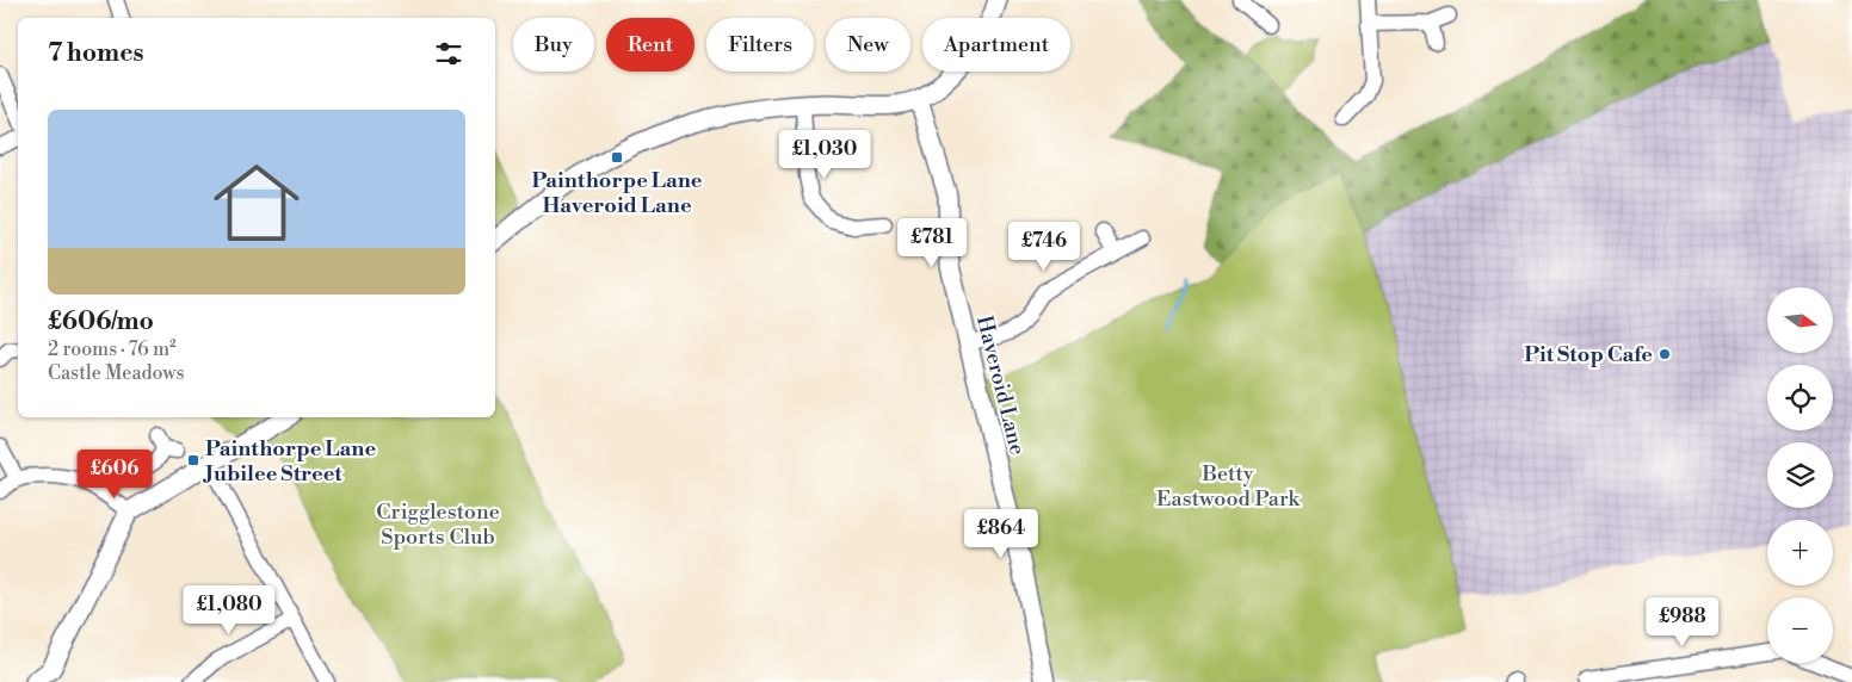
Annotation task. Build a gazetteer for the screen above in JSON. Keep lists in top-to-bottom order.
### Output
{
  "streets": {
    "street": ["Haveroid Lane"]
  },
  "parks": ["Betty Eastwood Park", "Crigglestone Sports Club"],
  "places": {
    "transit": ["Painthorpe Lane Haveroid Lane", "Painthorpe Lane Jubilee Street"],
    "other": ["Pit Stop Cafe"]
  },
  "north": "right",
  "page": {
    "chip": [
      "Buy",
      "Rent",
      "Filters",
      "New",
      "Apartment"
    ],
    "heading": "7 homes",
    "list": [
      {
        "name": "£606/mo",
        "note": "2 rooms · 76 m² · Castle Meadows"
      }
    ],
    "price": [
      "£1,030",
      "£781",
      "£746",
      "£606",
      "£864",
      "£1,080",
      "£988"
    ],
    "map_buttons": ["+", "−"]
  }
}
